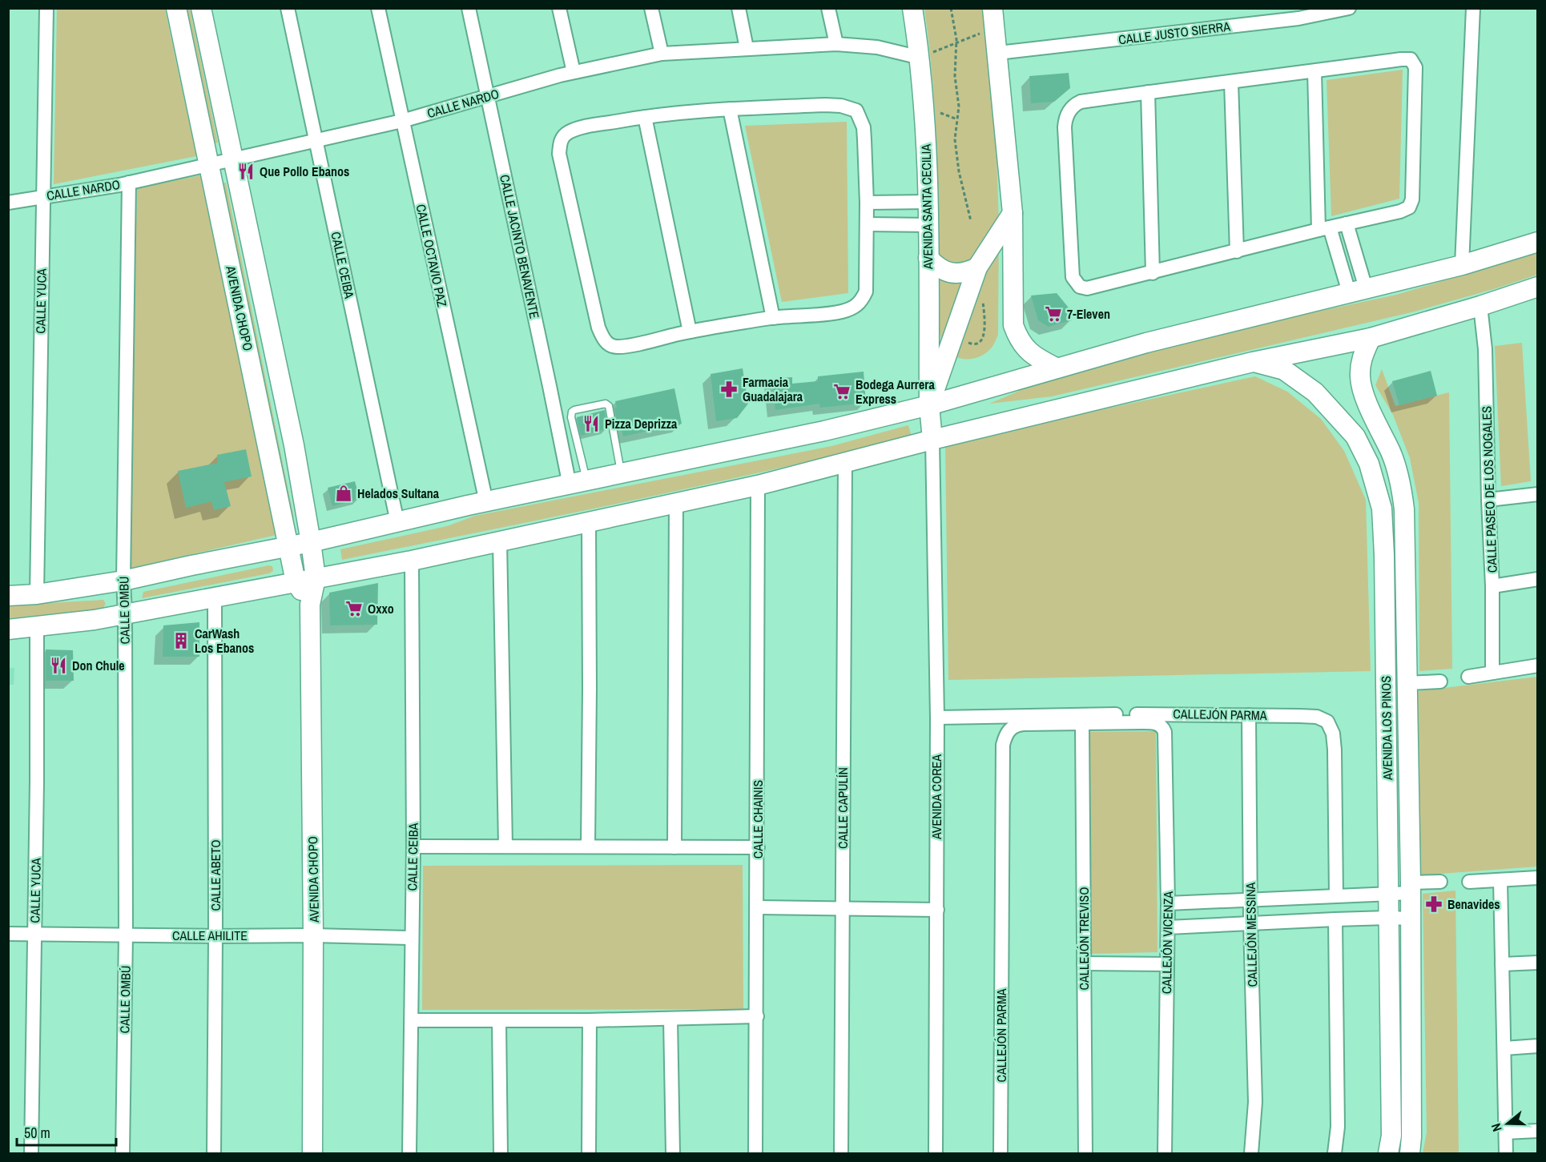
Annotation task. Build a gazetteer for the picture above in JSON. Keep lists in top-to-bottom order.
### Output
{
  "streets": {
    "street": [
      "CALLE JUSTO SIERRA",
      "CALLE NARDO",
      "AVENIDA SANTA CECILIA",
      "CALLE JACINTO BENAVENTE",
      "CALLE OCTAVIO PAZ",
      "CALLE CEIBA",
      "CALLE YUCA",
      "AVENIDA CHOPO",
      "CALLE PASEO DE LOS NOGALES",
      "CALLE OMBÚ",
      "CALLEJÓN PARMA",
      "AVENIDA LOS PINOS",
      "AVENIDA COREA",
      "CALLE CAPULÍN",
      "CALLE CHAINIS",
      "CALLE ABETO",
      "CALLEJÓN MESSINA",
      "CALLE AHILITE",
      "CALLEJÓN TREVISO",
      "CALLEJÓN VICENZA"
    ]
  },
  "crossings": [
    ["CALLE NARDO", "AVENIDA SANTA CECILIA"],
    ["CALLE NARDO", "CALLE JACINTO BENAVENTE"],
    ["CALLE NARDO", "CALLE OCTAVIO PAZ"],
    ["CALLE NARDO", "CALLE CEIBA"],
    ["CALLE NARDO", "CALLE YUCA"],
    ["CALLE NARDO", "AVENIDA CHOPO"],
    ["CALLE NARDO", "CALLE OMBÚ"],
    ["AVENIDA SANTA CECILIA", "AVENIDA COREA"],
    ["CALLE CEIBA", "CALLE AHILITE"],
    ["CALLE YUCA", "CALLE AHILITE"],
    ["AVENIDA CHOPO", "CALLE AHILITE"],
    ["CALLE OMBÚ", "CALLE AHILITE"],
    ["CALLEJÓN PARMA", "AVENIDA COREA"],
    ["CALLEJÓN PARMA", "CALLEJÓN MESSINA"],
    ["CALLEJÓN PARMA", "CALLEJÓN TREVISO"],
    ["CALLEJÓN PARMA", "CALLEJÓN VICENZA"],
    ["CALLE ABETO", "CALLE AHILITE"],
    ["CALLEJÓN TREVISO", "CALLEJÓN VICENZA"]
  ],
  "places": {
    "restaurant": ["Que Pollo Ebanos", "Pizza Deprizza", "Don Chule"],
    "supermarket": ["7-Eleven", "Bodega Aurrera Express", "Oxxo"],
    "pharmacy": ["Farmacia Guadalajara", "Benavides"],
    "shop": ["Helados Sultana"],
    "building": ["CarWash Los Ebanos"]
  },
  "scale_bar": "50 m",
  "north": "left"
}
